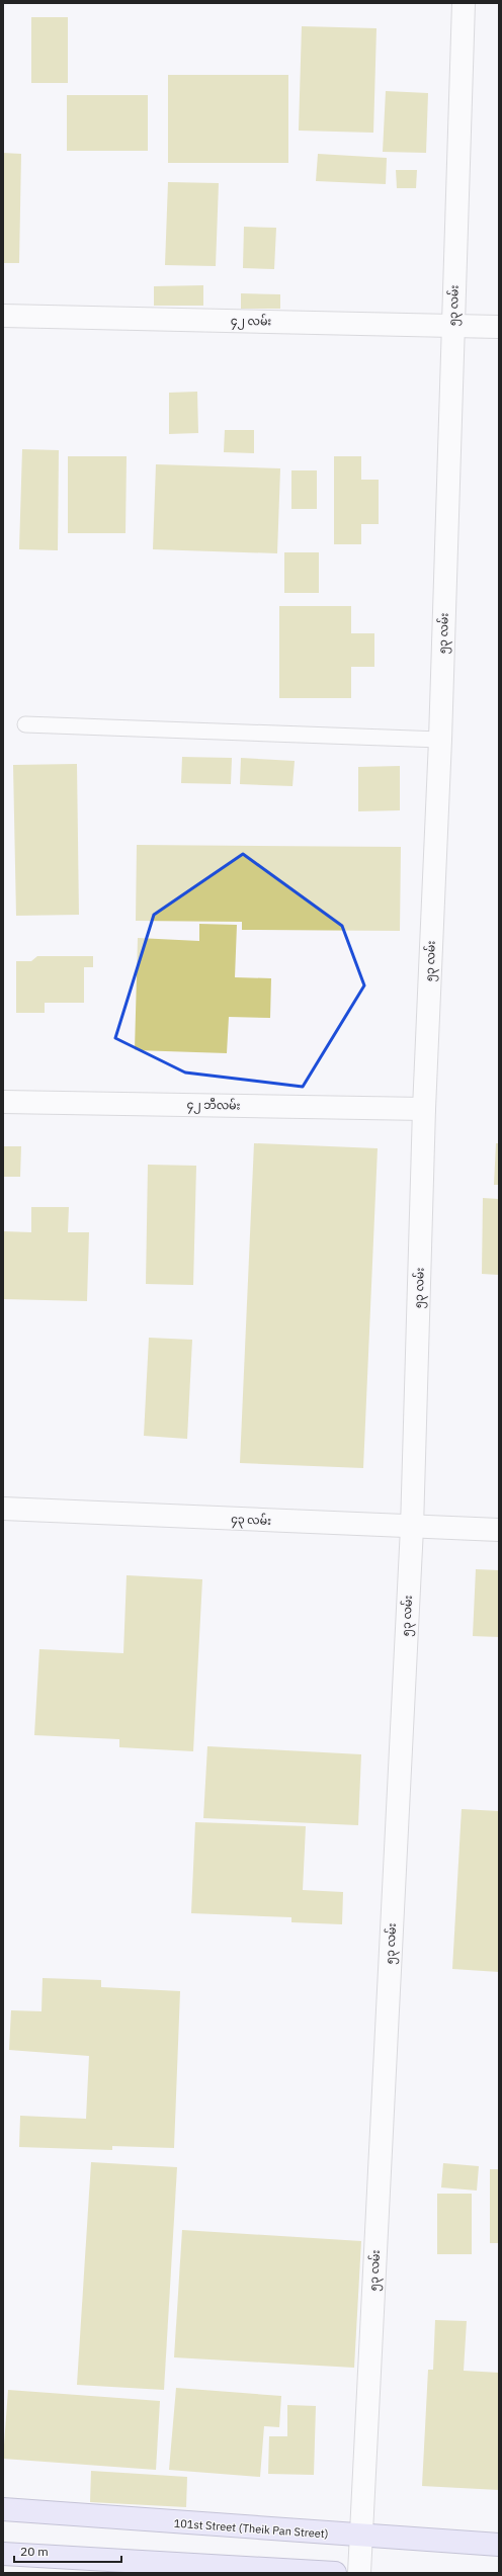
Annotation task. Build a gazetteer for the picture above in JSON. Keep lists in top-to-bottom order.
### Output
{
  "streets": {
    "main road": ["101st Street (Theik Pan Street)"],
    "street": [
      "၅၃ လမ်း",
      "၄၂ လမ်း",
      "၄၂ ဘီလမ်း",
      "၄၃ လမ်း"
    ]
  },
  "crossings": [
    ["၅၃ လမ်း", "၄၂ လမ်း"],
    ["၅၃ လမ်း", "၄၂ ဘီလမ်း"],
    ["၅၃ လမ်း", "၄၃ လမ်း"],
    ["၅၃ လမ်း", "101st Street (Theik Pan Street)"]
  ],
  "scale_bar": "20 m"
}
